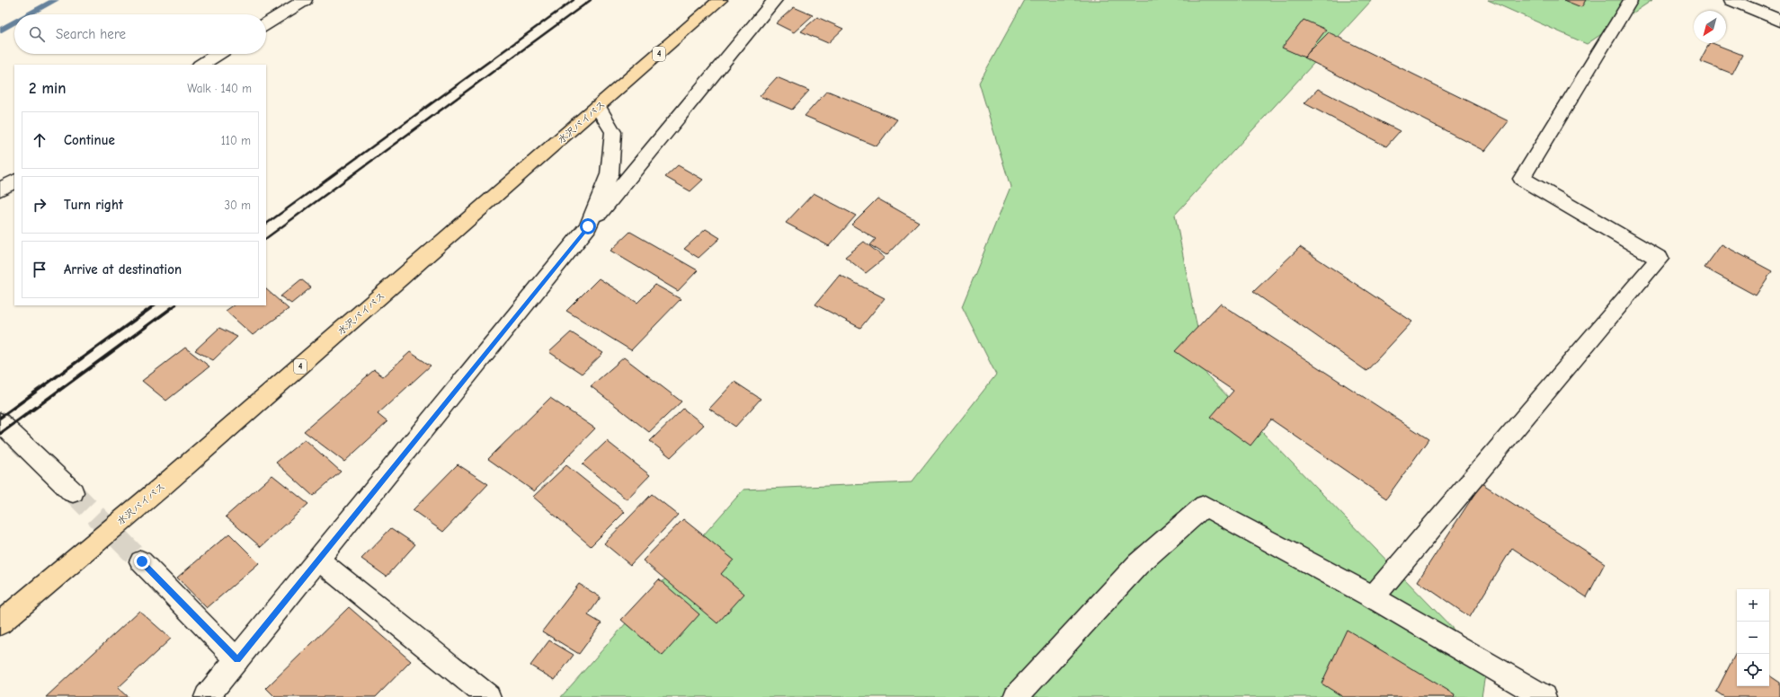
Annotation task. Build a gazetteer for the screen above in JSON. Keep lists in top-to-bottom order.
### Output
{
  "streets": {
    "highway": ["4", "水沢バイパス"]
  },
  "north": "bottom left",
  "page": {
    "search": "Search here",
    "heading": ["2 min", "Walk · 140 m"],
    "list": [
      ["Continue", "110 m"],
      ["Turn right", "30 m"],
      "Arrive at destination"
    ],
    "map_buttons": ["+", "−"]
  }
}
